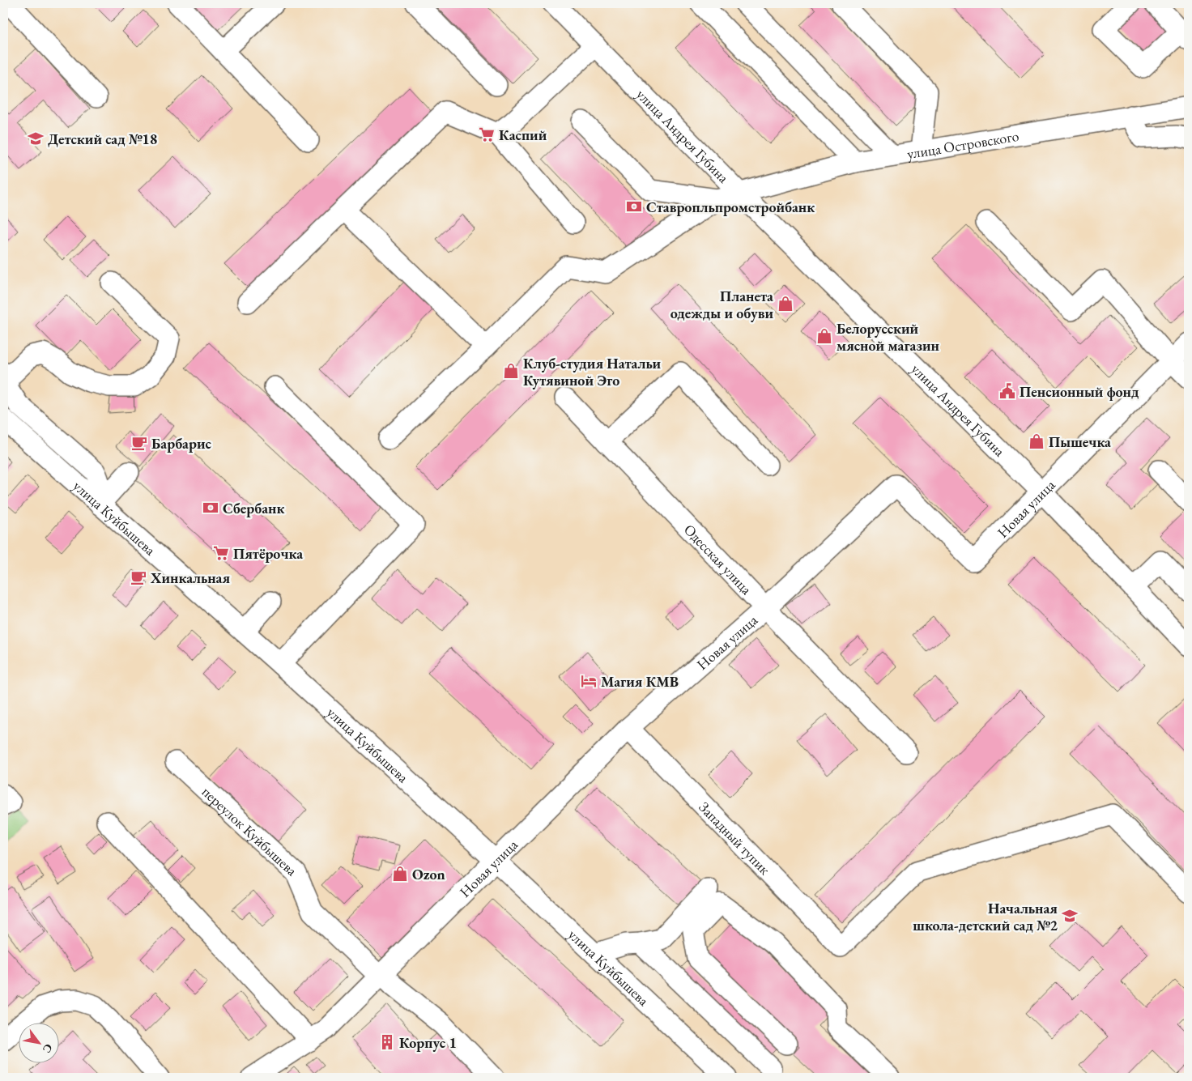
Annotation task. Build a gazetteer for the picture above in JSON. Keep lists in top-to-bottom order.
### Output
{
  "streets": {
    "street": [
      "улица Андрея Губина",
      "улица Островского",
      "Новая улица",
      "улица Куйбышева",
      "Одесская улица",
      "переулок Куйбышева",
      "Западный тупик"
    ]
  },
  "crossings": [
    ["улица Андрея Губина", "улица Островского"],
    ["улица Андрея Губина", "Новая улица"],
    ["Новая улица", "улица Куйбышева"],
    ["Новая улица", "Одесская улица"],
    ["Новая улица", "переулок Куйбышева"],
    ["Новая улица", "Западный тупик"]
  ],
  "places": {
    "supermarket": ["Каспий", "Пятёрочка"],
    "school or university": ["Детский сад №18", "Начальная школа-детский сад №2"],
    "bank": ["Ставропльпромстройбанк", "Сбербанк"],
    "shop": [
      "Планета одежды и обуви",
      "Белорусский мясной магазин",
      "Клуб-студия Натальи Кутявиной Эго",
      "Пышечка",
      "Ozon"
    ],
    "public building": ["Пенсионный фонд"],
    "cafe": ["Барбарис", "Хинкальная"],
    "hotel": ["Магия КМВ"],
    "building": ["Корпус 1"]
  },
  "north": "bottom right"
}
